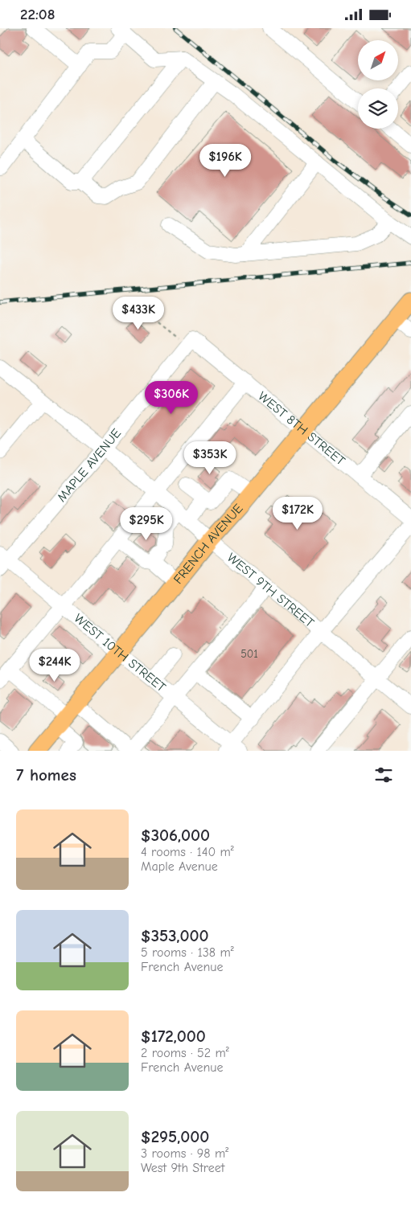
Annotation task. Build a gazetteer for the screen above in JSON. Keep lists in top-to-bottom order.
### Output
{
  "streets": {
    "main road": ["FRENCH AVENUE"],
    "street": [
      "WEST 8TH STREET",
      "MAPLE AVENUE",
      "WEST 9TH STREET",
      "WEST 10TH STREET"
    ]
  },
  "crossings": [
    ["WEST 8TH STREET", "MAPLE AVENUE"],
    ["WEST 8TH STREET", "FRENCH AVENUE"],
    ["MAPLE AVENUE", "WEST 9TH STREET"],
    ["MAPLE AVENUE", "WEST 10TH STREET"],
    ["FRENCH AVENUE", "WEST 9TH STREET"],
    ["FRENCH AVENUE", "WEST 10TH STREET"]
  ],
  "house_numbers": ["501"],
  "north": "top right",
  "page": {
    "status": "22:08",
    "price": [
      "$196K",
      "$433K",
      "$306K",
      "$353K",
      "$172K",
      "$295K",
      "$244K"
    ],
    "heading": "7 homes",
    "list": [
      {
        "name": "$306,000",
        "note": "4 rooms · 140 m² · Maple Avenue"
      },
      {
        "name": "$353,000",
        "note": "5 rooms · 138 m² · French Avenue"
      },
      {
        "name": "$172,000",
        "note": "2 rooms · 52 m² · French Avenue"
      },
      {
        "name": "$295,000",
        "note": "3 rooms · 98 m² · West 9th Street"
      }
    ]
  }
}
